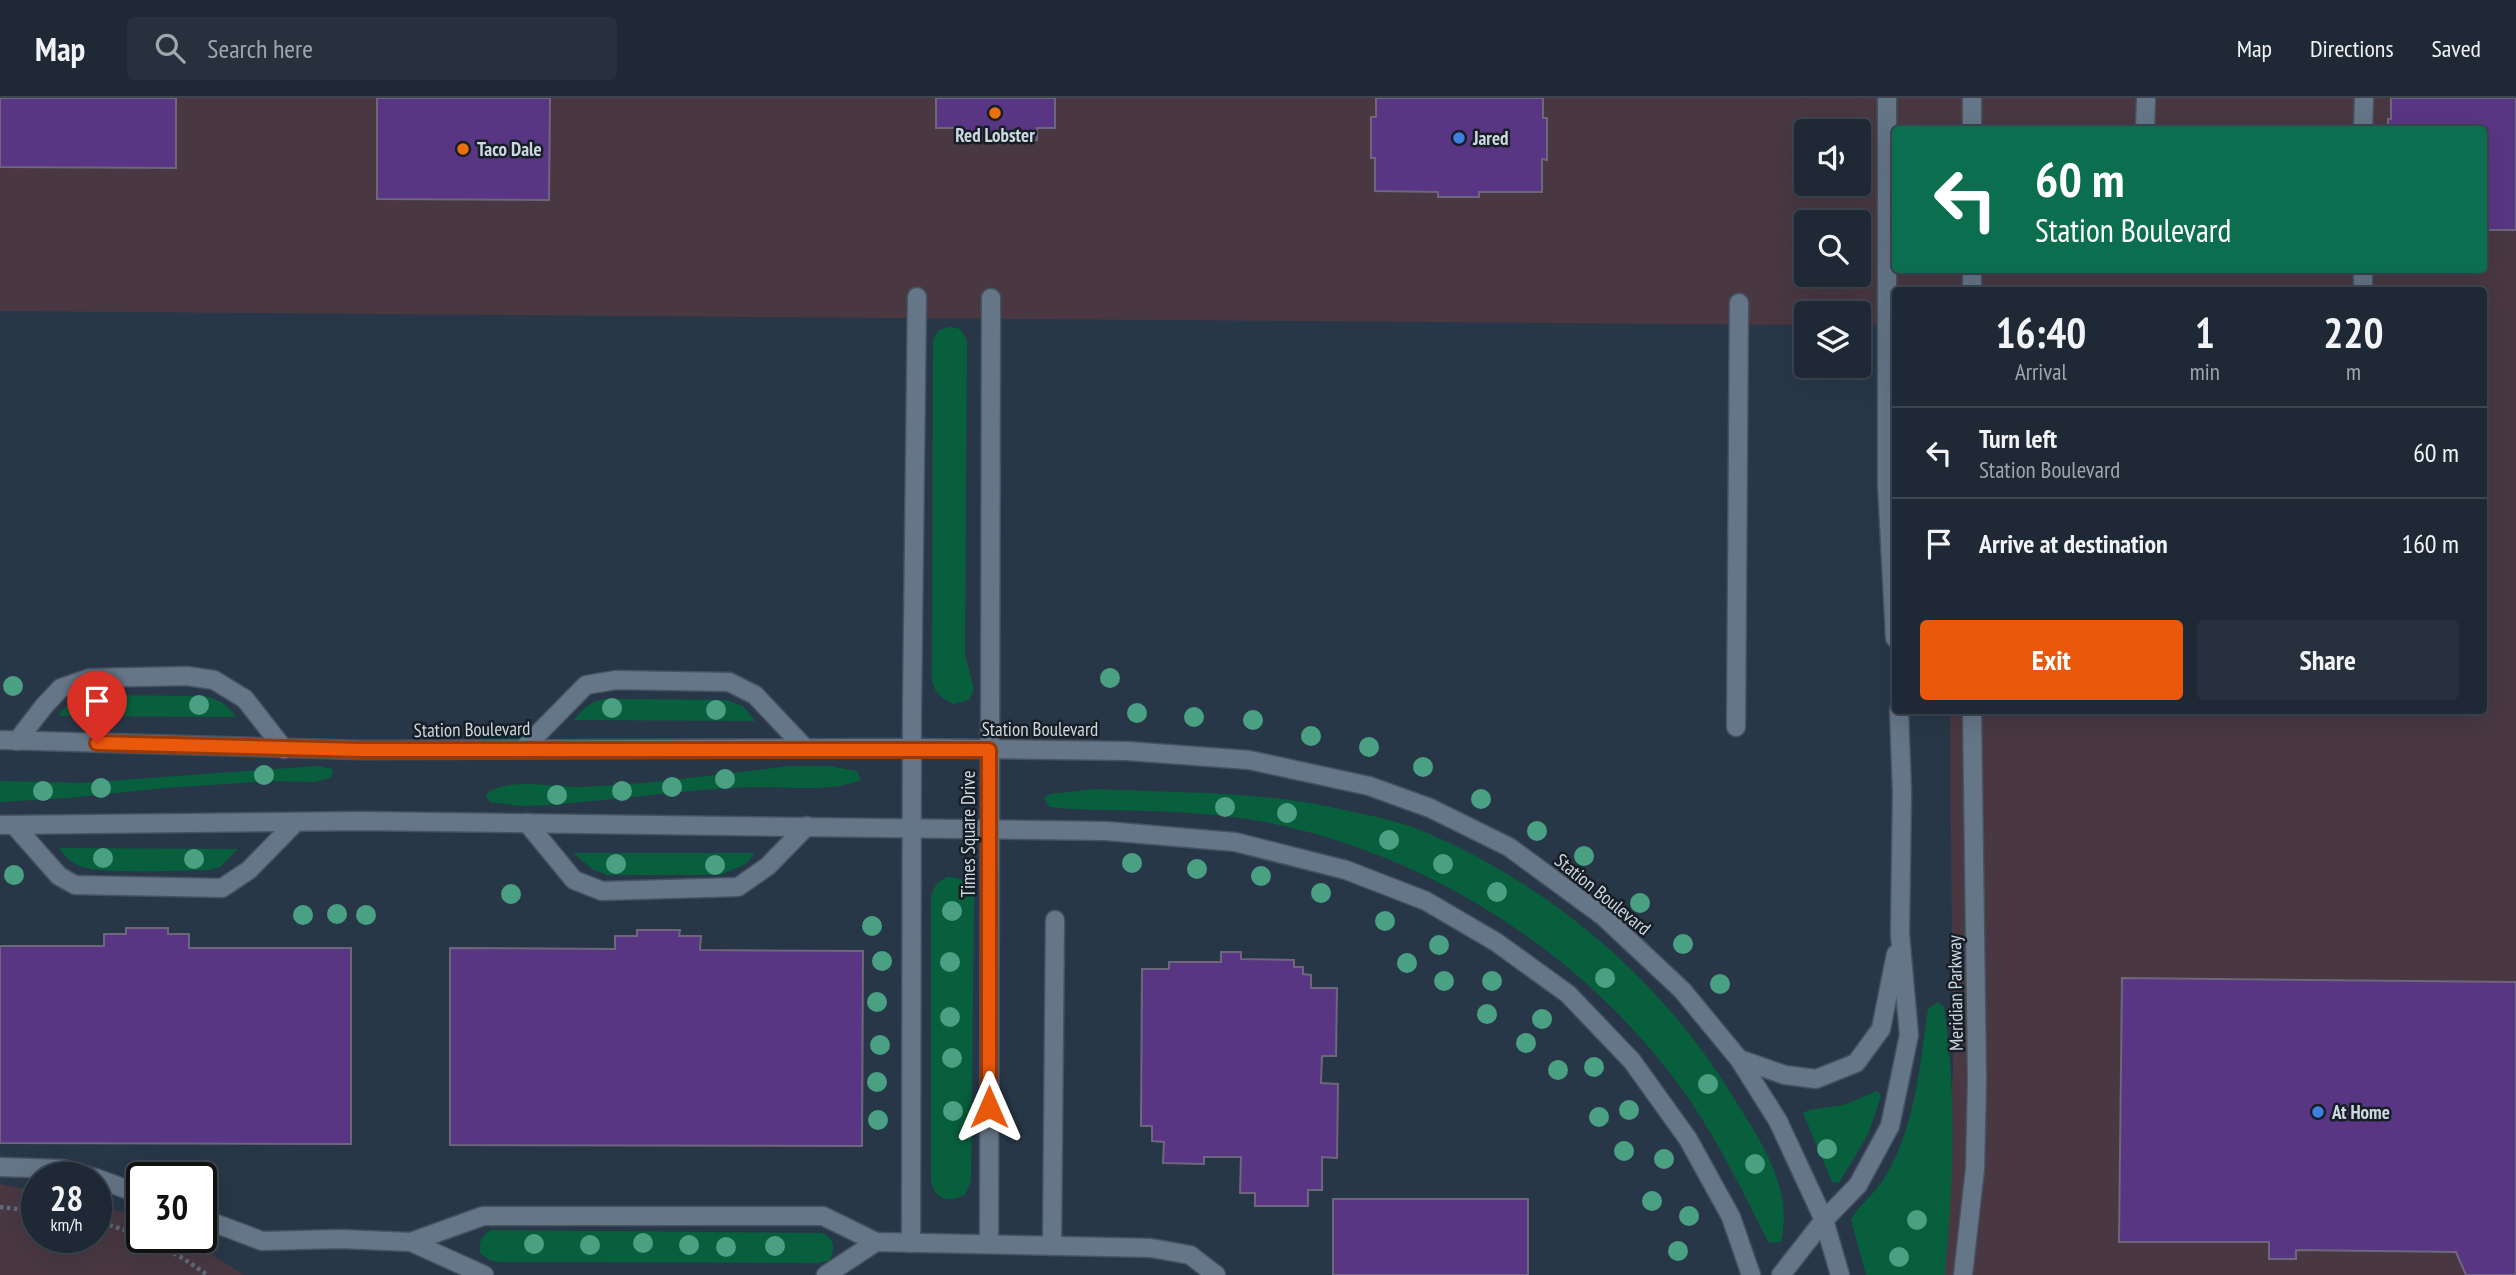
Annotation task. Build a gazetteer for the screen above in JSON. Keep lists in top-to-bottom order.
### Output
{
  "streets": {
    "street": ["Station Boulevard", "Times Square Drive", "Meridian Parkway"]
  },
  "crossings": [
    ["Station Boulevard", "Times Square Drive"]
  ],
  "places": [
    "Red Lobster",
    "Jared",
    "Taco Dale",
    "At Home"
  ],
  "page": {
    "header": "Map",
    "search": "Search here",
    "nav": ["Map", "Directions", "Saved"],
    "turn": ["60 m", "Station Boulevard"],
    "eta": [
      "16:40",
      "Arrival",
      "1",
      "min",
      "220",
      "m"
    ],
    "list": [
      {
        "name": "Turn left",
        "note": "Station Boulevard",
        "value": "60 m"
      },
      {
        "name": "Arrive at destination",
        "value": "160 m"
      }
    ],
    "buttons": ["Exit", "Share"],
    "speed": "28 km/h",
    "limit": "30"
  }
}
